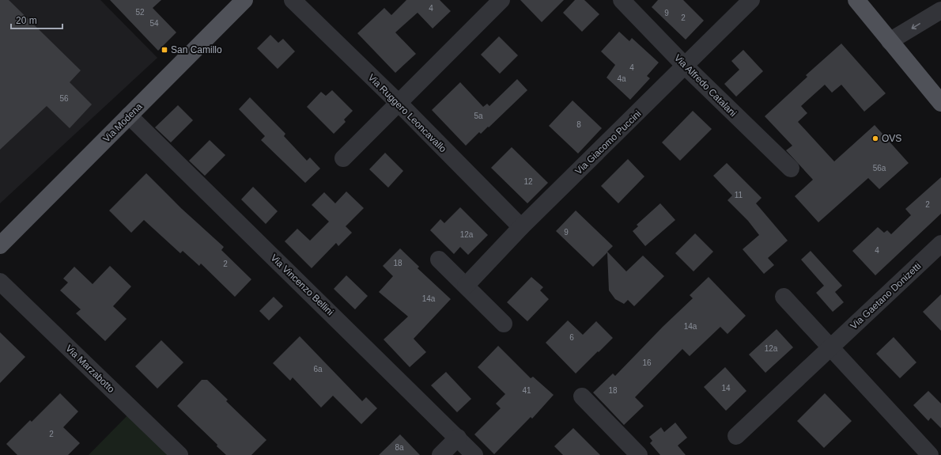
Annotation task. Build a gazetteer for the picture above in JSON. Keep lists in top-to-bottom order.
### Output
{
  "streets": {
    "main road": ["Via Modena"],
    "street": [
      "Via Alfredo Catalani",
      "Via Ruggero Leoncavallo",
      "Via Giacomo Puccini",
      "Via Vincenzo Bellini",
      "Via Gaetano Donizetti",
      "Via Marzabotto"
    ]
  },
  "crossings": [
    ["Via Alfredo Catalani", "Via Giacomo Puccini"],
    ["Via Ruggero Leoncavallo", "Via Giacomo Puccini"],
    ["Via Modena", "Via Vincenzo Bellini"]
  ],
  "places": {
    "transit": ["San Camillo"],
    "other": ["OVS"]
  },
  "house_numbers": [
    "4",
    "52",
    "9",
    "2",
    "54",
    "4",
    "4a",
    "56",
    "5a",
    "8",
    "56a",
    "12",
    "11",
    "2",
    "9",
    "12a",
    "4",
    "18",
    "2",
    "14a",
    "14a",
    "6",
    "12a",
    "16",
    "6a",
    "14",
    "41",
    "18",
    "2",
    "8a"
  ],
  "scale_bar": "20 m"
}
